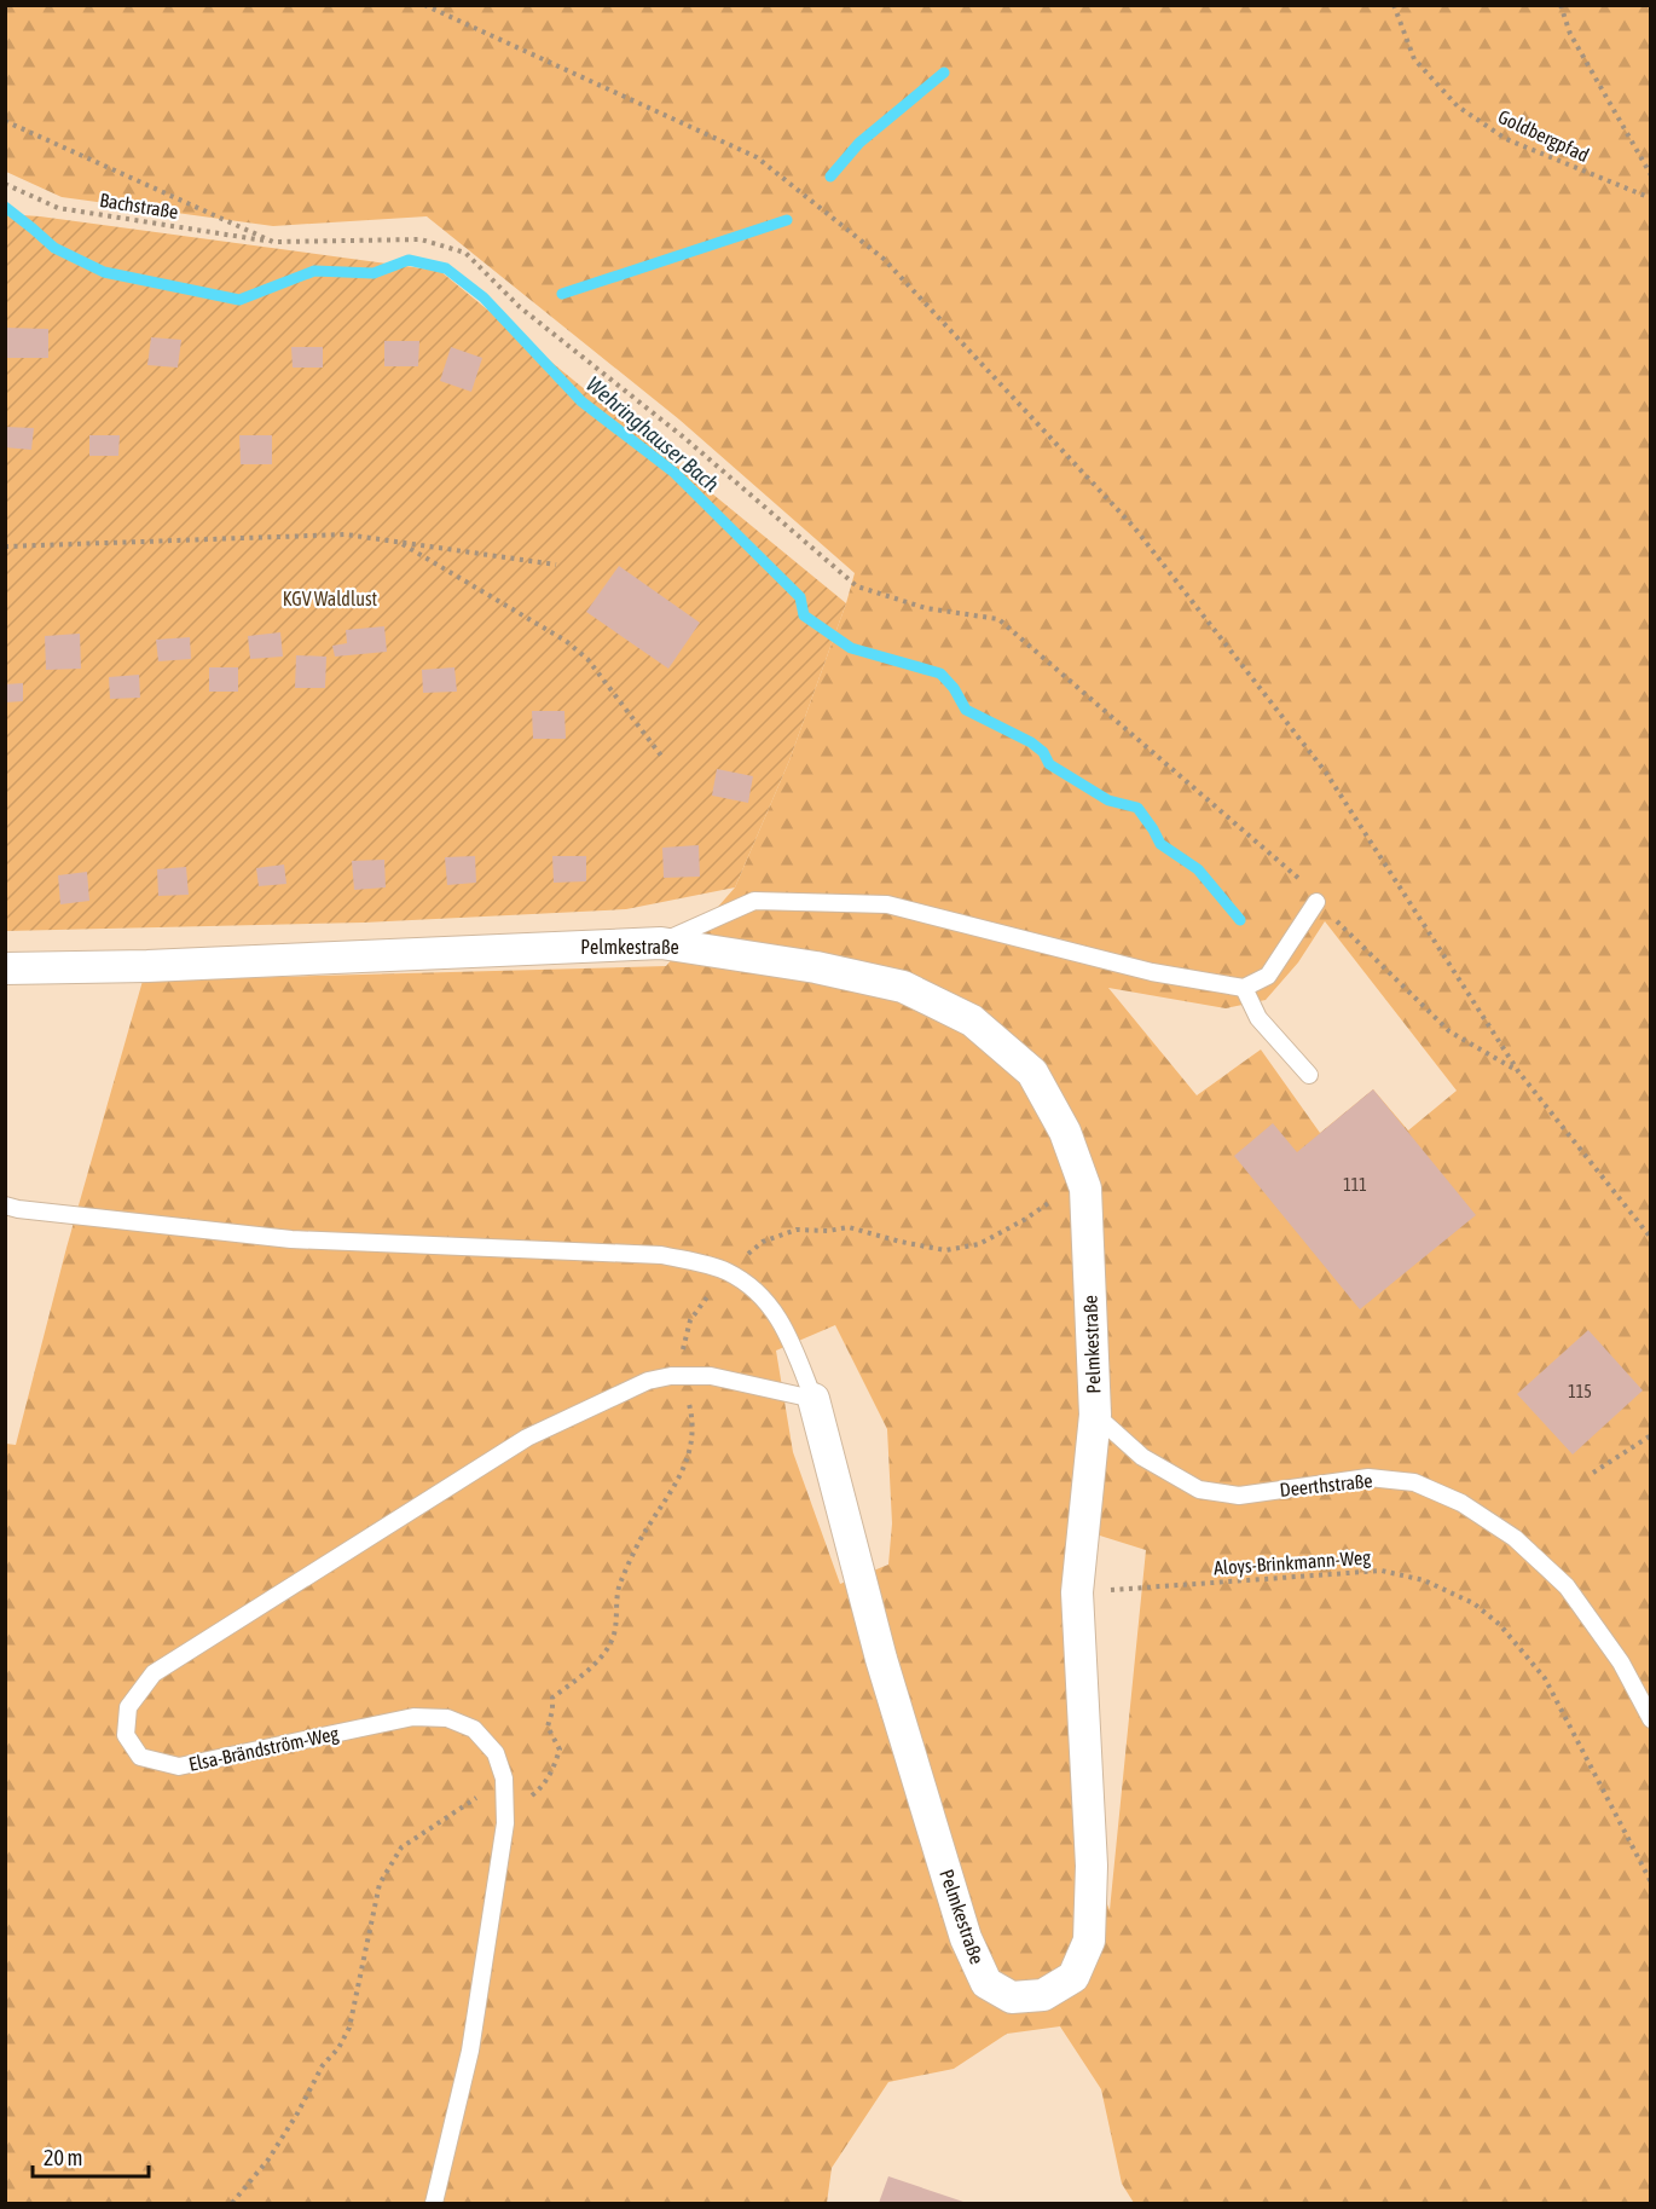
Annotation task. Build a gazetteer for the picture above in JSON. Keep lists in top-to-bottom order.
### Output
{
  "streets": {
    "street": ["Pelmkestraße"],
    "lane": ["Deerthstraße", "Elsa-Brändström-Weg"],
    "path": ["Goldbergpfad", "Bachstraße", "Aloys-Brinkmann-Weg"]
  },
  "crossings": [
    ["Pelmkestraße", "Deerthstraße"],
    ["Pelmkestraße", "Aloys-Brinkmann-Weg"],
    ["Pelmkestraße", "Elsa-Brändström-Weg"]
  ],
  "water": ["Wehringhauser Bach"],
  "parks": ["KGV Waldlust"],
  "house_numbers": ["111", "115"],
  "scale_bar": "20 m"
}
